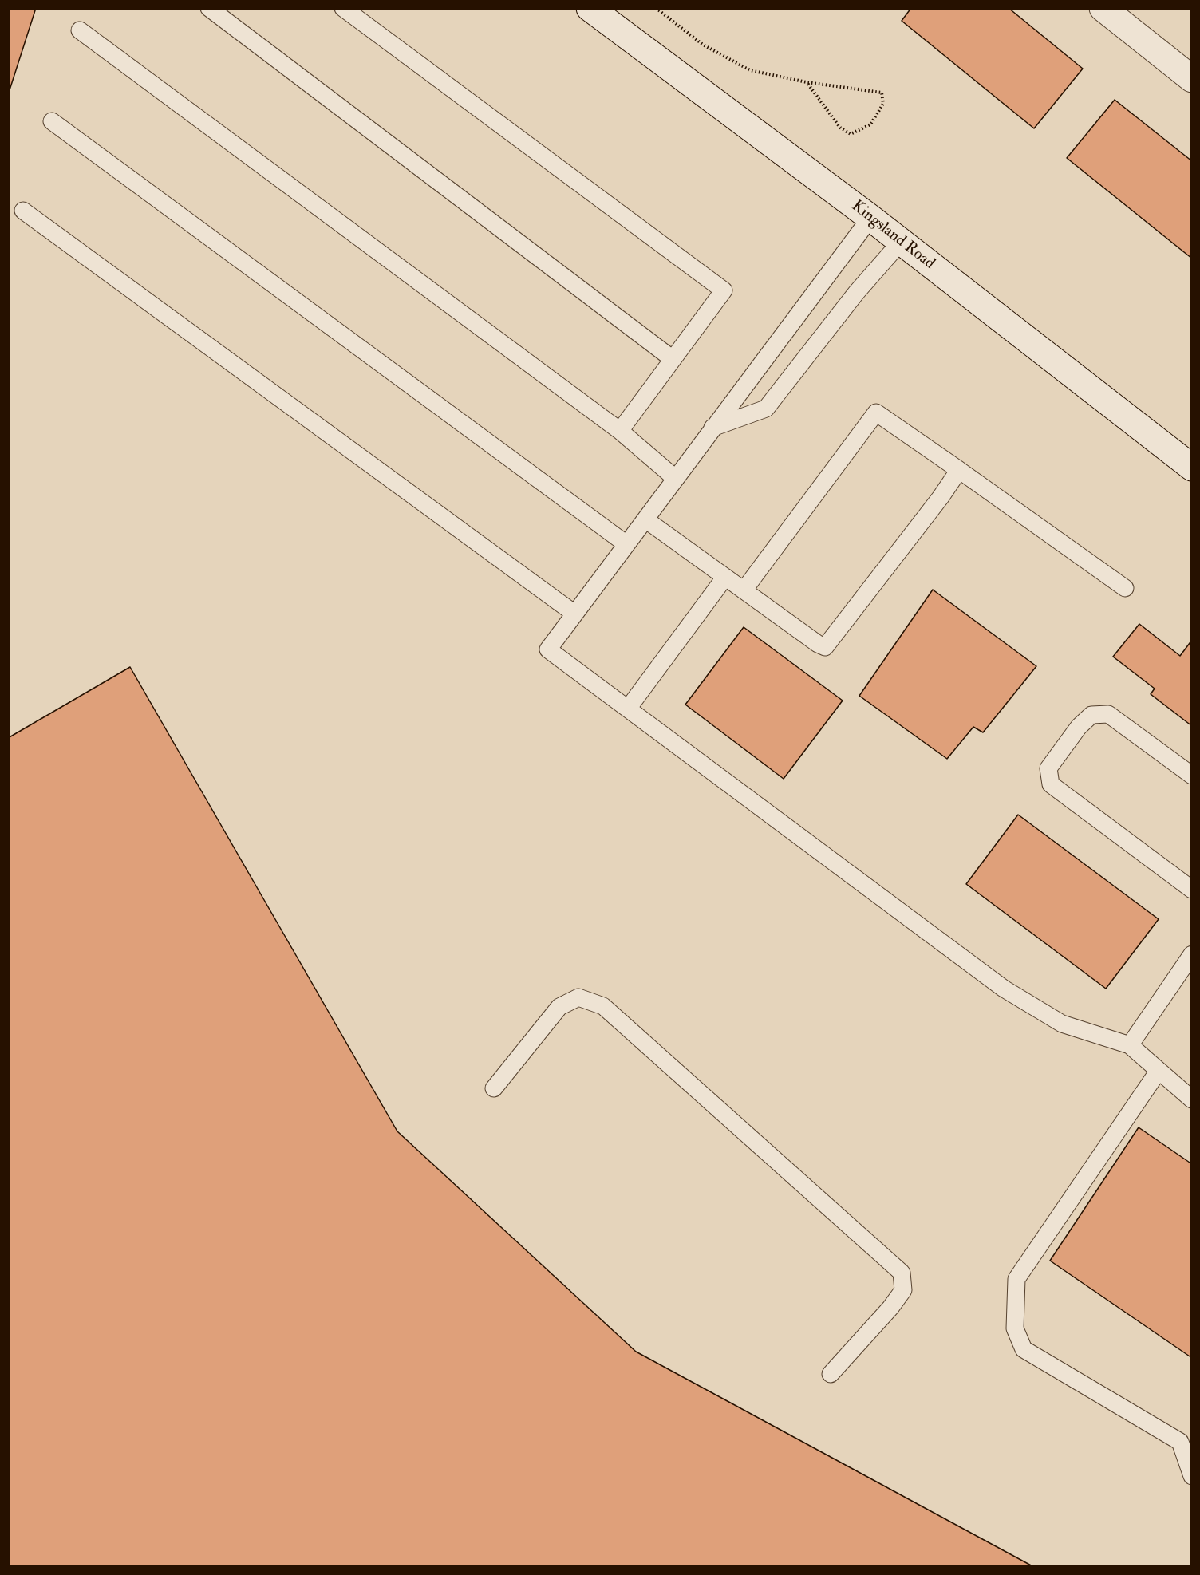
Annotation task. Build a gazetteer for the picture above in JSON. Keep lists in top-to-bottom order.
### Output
{
  "streets": {
    "street": ["Kingsland Road"]
  }
}
